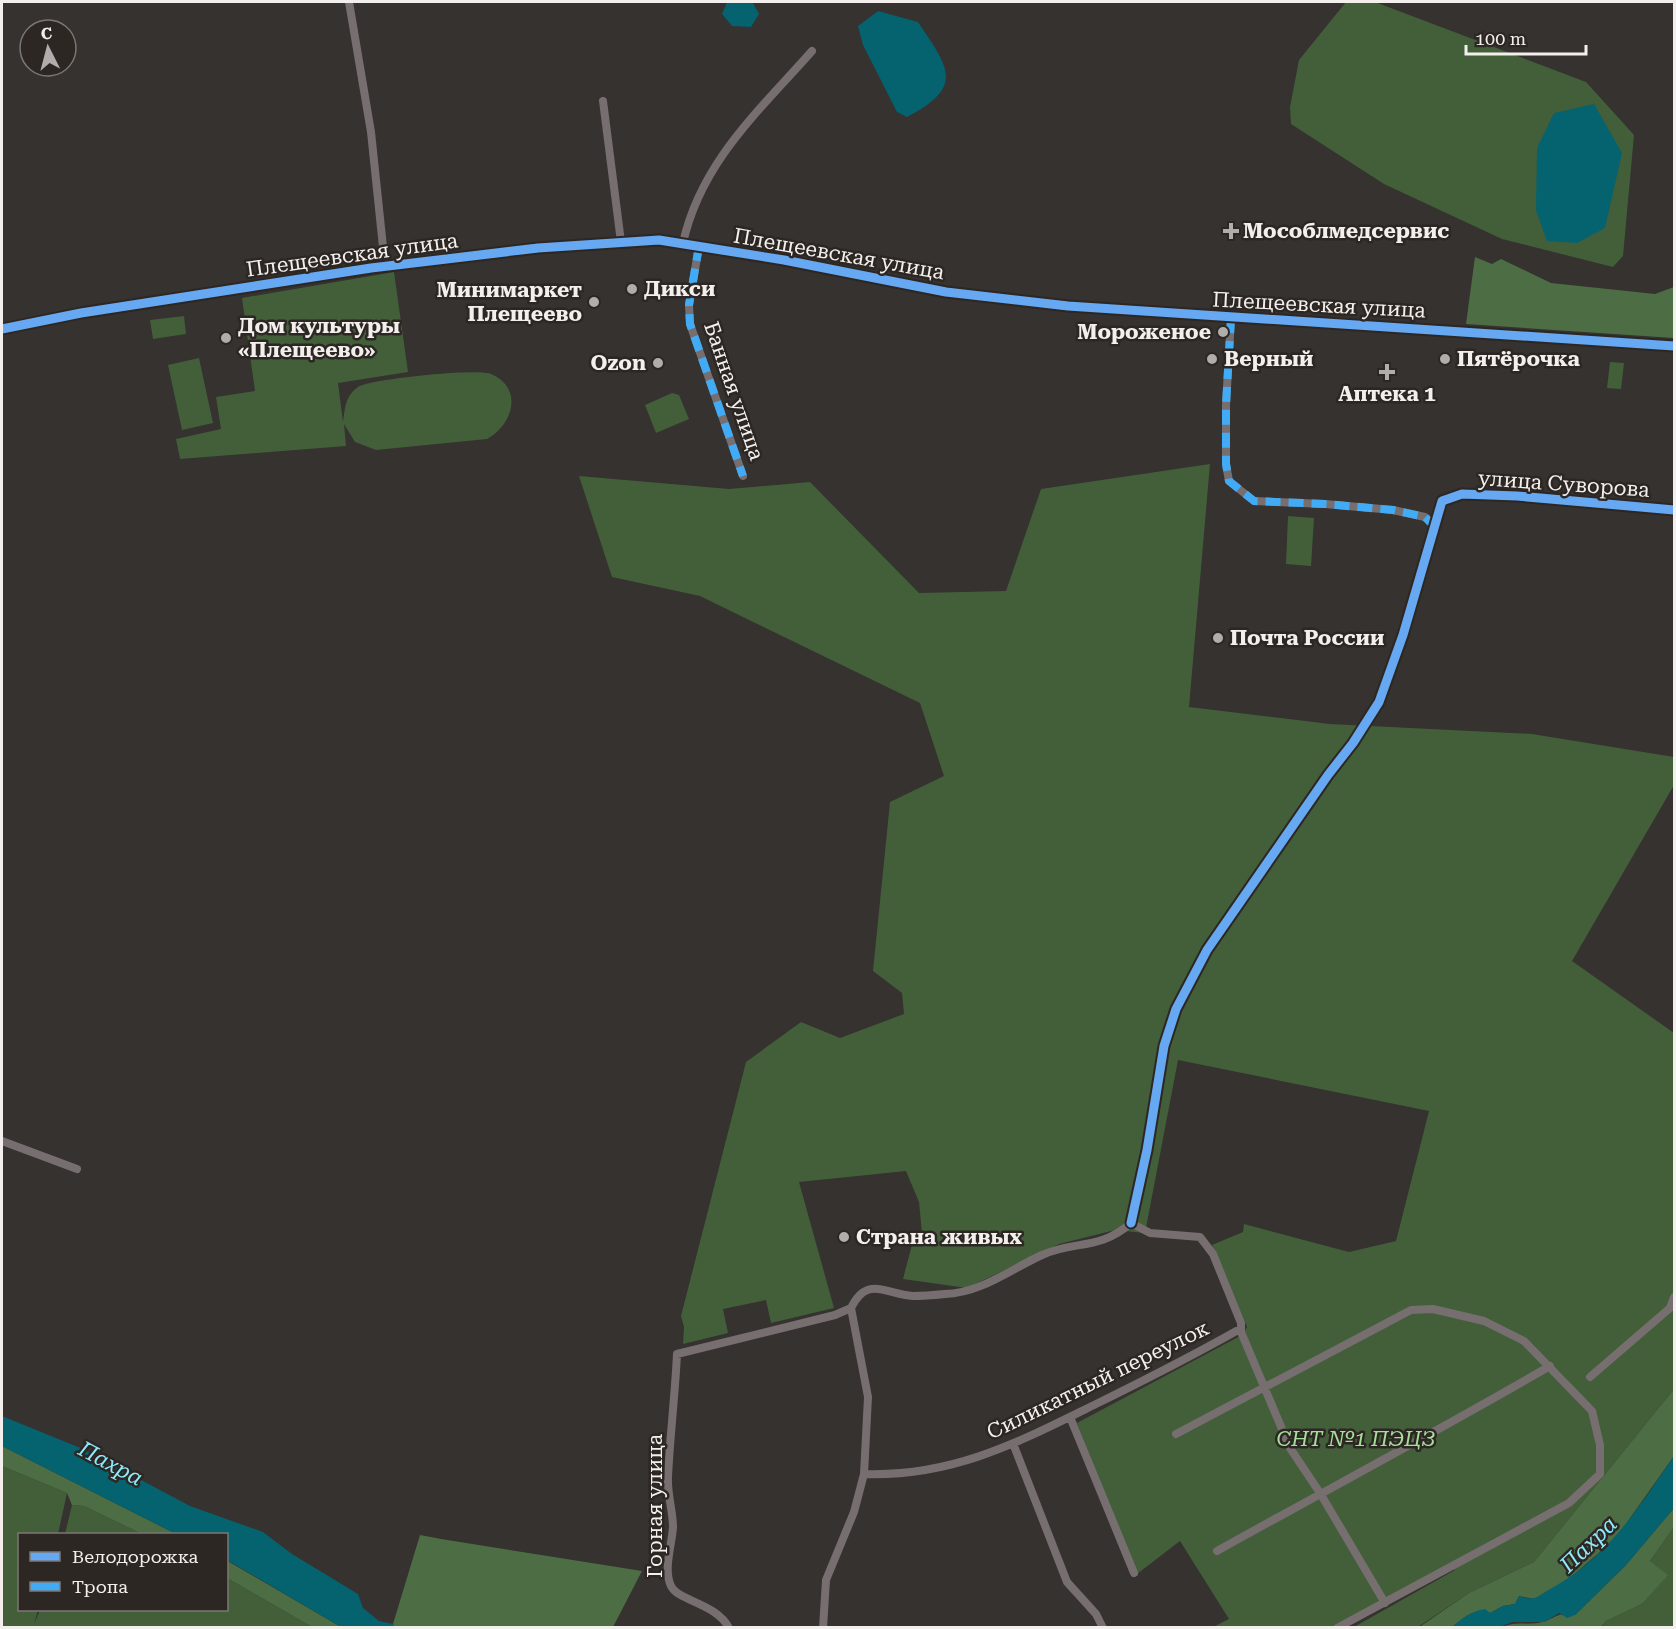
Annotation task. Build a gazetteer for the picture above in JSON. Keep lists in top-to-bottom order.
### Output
{
  "streets": {
    "street": [
      "Плещеевская улица",
      "Банная улица",
      "улица Суворова",
      "Силикатный переулок",
      "Горная улица"
    ]
  },
  "crossings": [
    ["Плещеевская улица", "Банная улица"]
  ],
  "water": ["Пахра"],
  "parks": ["СНТ №1 ПЭЦЗ"],
  "places": {
    "health": ["Мособлмедсервис", "Аптека 1"],
    "other": [
      "Дикси",
      "Минимаркет Плещеево",
      "Мороженое",
      "Дом культуры «Плещеево»",
      "Верный",
      "Пятёрочка",
      "Ozon",
      "Почта России",
      "Страна живых"
    ]
  },
  "legend": ["Велодорожка", "Тропа"],
  "scale_bar": "100 m",
  "north": "top"
}
